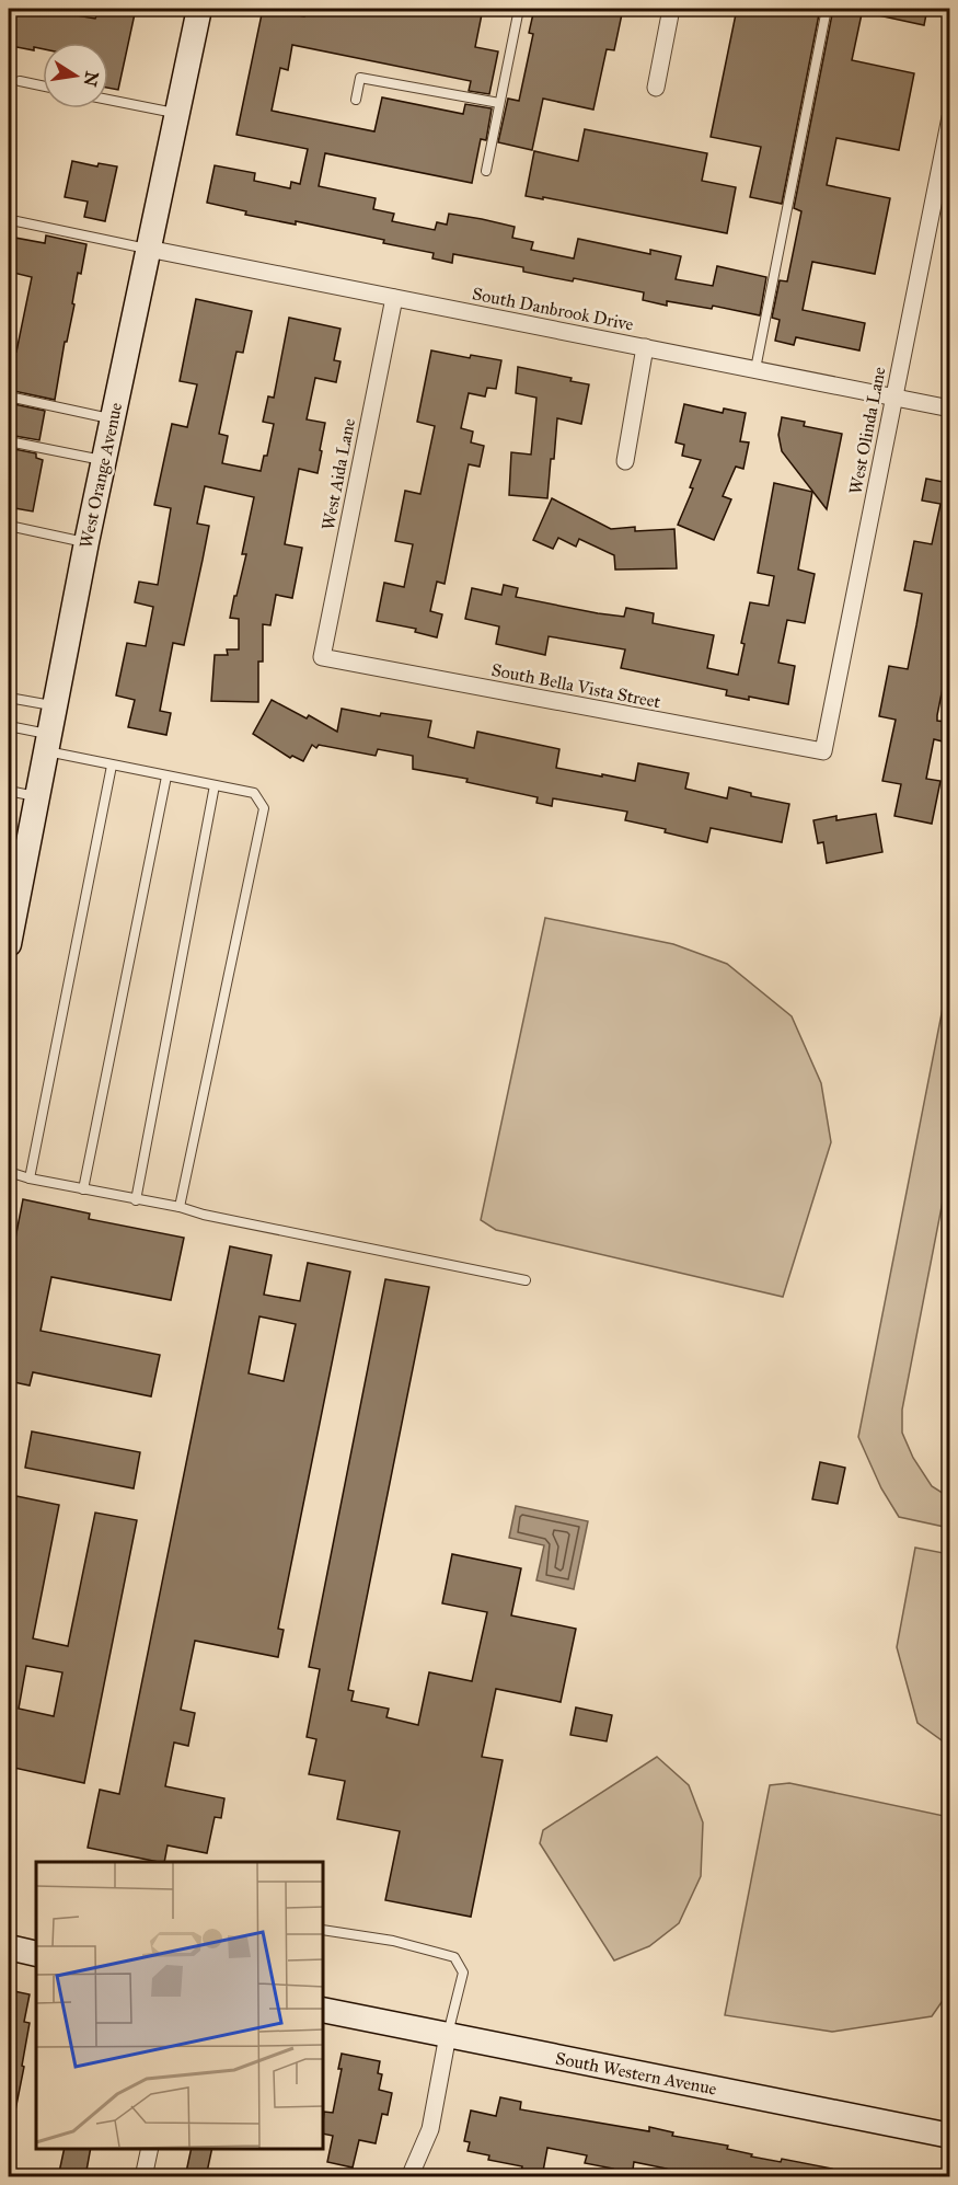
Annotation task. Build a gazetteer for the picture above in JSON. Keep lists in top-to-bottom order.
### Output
{
  "streets": {
    "main road": ["West Orange Avenue", "South Western Avenue"],
    "street": [
      "South Danbrook Drive",
      "West Olinda Lane",
      "West Aida Lane",
      "South Bella Vista Street"
    ]
  },
  "crossings": [
    ["South Danbrook Drive", "West Olinda Lane"],
    ["South Danbrook Drive", "West Aida Lane"],
    ["South Danbrook Drive", "West Orange Avenue"],
    ["West Olinda Lane", "South Bella Vista Street"],
    ["West Aida Lane", "South Bella Vista Street"]
  ],
  "north": "right"
}
